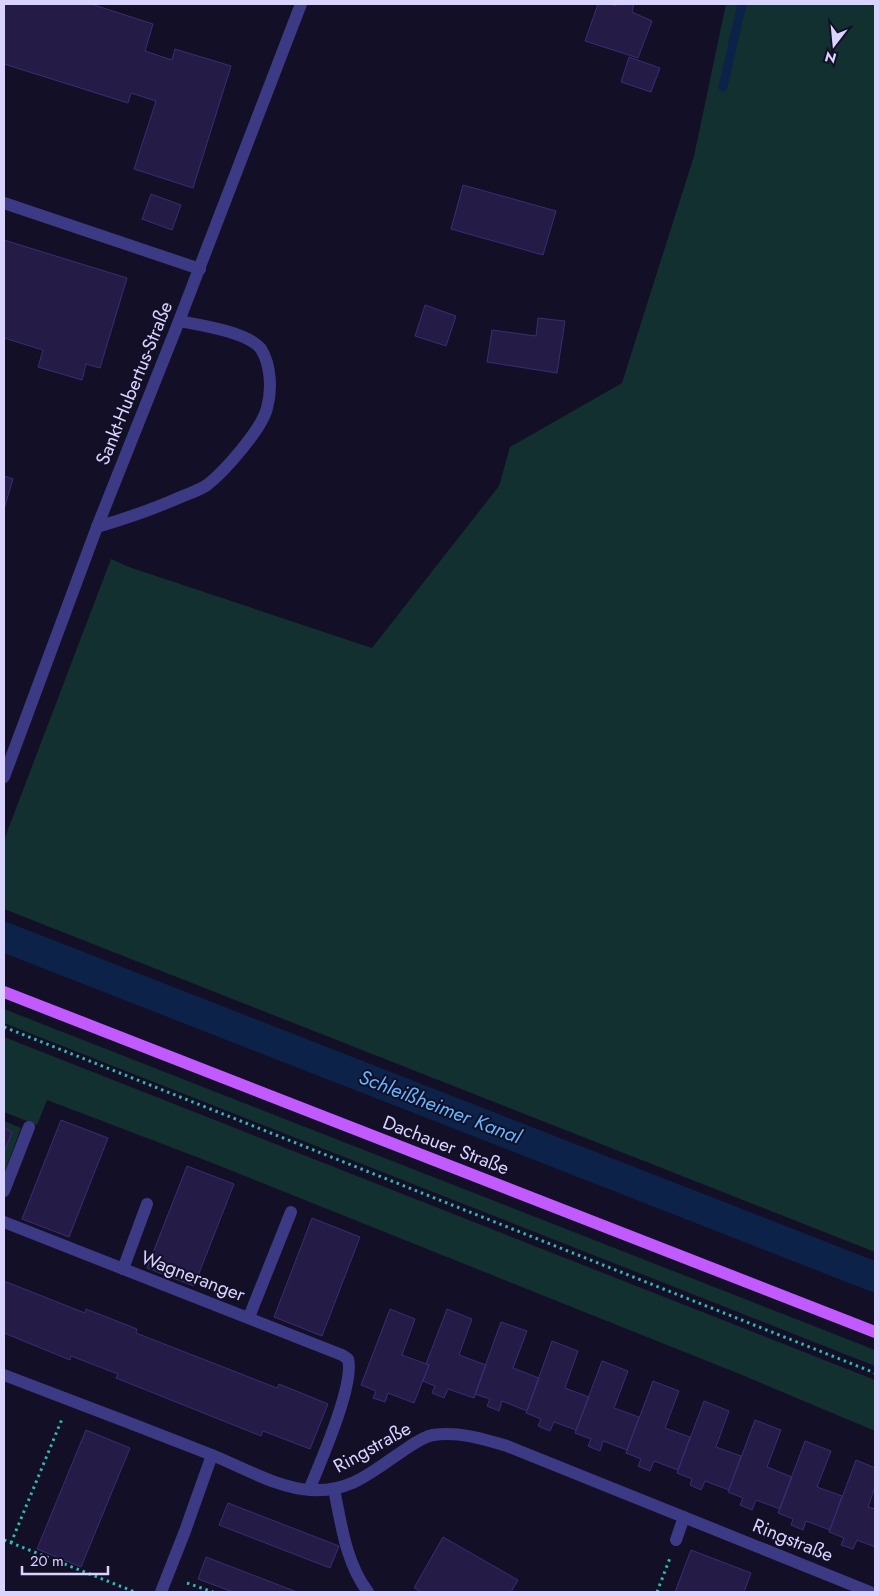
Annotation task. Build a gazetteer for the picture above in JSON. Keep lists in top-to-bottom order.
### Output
{
  "streets": {
    "main road": ["Dachauer Straße"],
    "street": ["Sankt-Hubertus-Straße", "Wagneranger", "Ringstraße"]
  },
  "crossings": [
    ["Wagneranger", "Ringstraße"]
  ],
  "water": ["Schleißheimer Kanal"],
  "scale_bar": "20 m",
  "north": "bottom"
}
